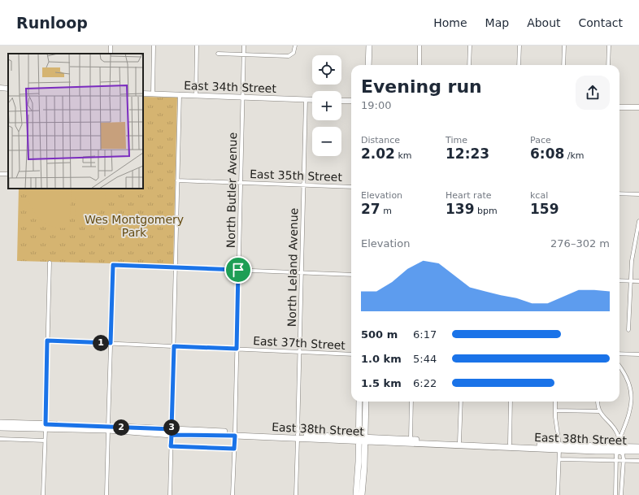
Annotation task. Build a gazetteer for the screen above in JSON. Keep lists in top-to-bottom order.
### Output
{
  "streets": {
    "main road": ["East 34th Street", "East 38th Street"],
    "street": [
      "East 35th Street",
      "North Butler Avenue",
      "North Leland Avenue",
      "East 37th Street"
    ]
  },
  "crossings": [
    ["East 34th Street", "North Butler Avenue"],
    ["East 34th Street", "North Leland Avenue"],
    ["East 35th Street", "North Butler Avenue"],
    ["East 35th Street", "North Leland Avenue"],
    ["North Butler Avenue", "East 37th Street"],
    ["North Butler Avenue", "East 38th Street"],
    ["North Leland Avenue", "East 37th Street"],
    ["North Leland Avenue", "East 38th Street"]
  ],
  "parks": ["Wes Montgomery Park"],
  "page": {
    "header": "Runloop",
    "nav": [
      "Home",
      "Map",
      "About",
      "Contact"
    ],
    "map_buttons": ["+", "−"],
    "heading": ["Evening run", "19:00"],
    "stats": [
      ["Distance", "2.02 km"],
      ["Time", "12:23"],
      ["Pace", "6:08 /km"],
      ["Elevation", "27 m"],
      ["Heart rate", "139 bpm"],
      ["kcal", "159"]
    ],
    "chart": ["Elevation", "276–302 m"],
    "list": [
      {
        "name": "500 m",
        "note": "6:17"
      },
      {
        "name": "1.0 km",
        "note": "5:44"
      },
      {
        "name": "1.5 km",
        "note": "6:22"
      }
    ],
    "pins": ["1", "2", "3"]
  }
}
